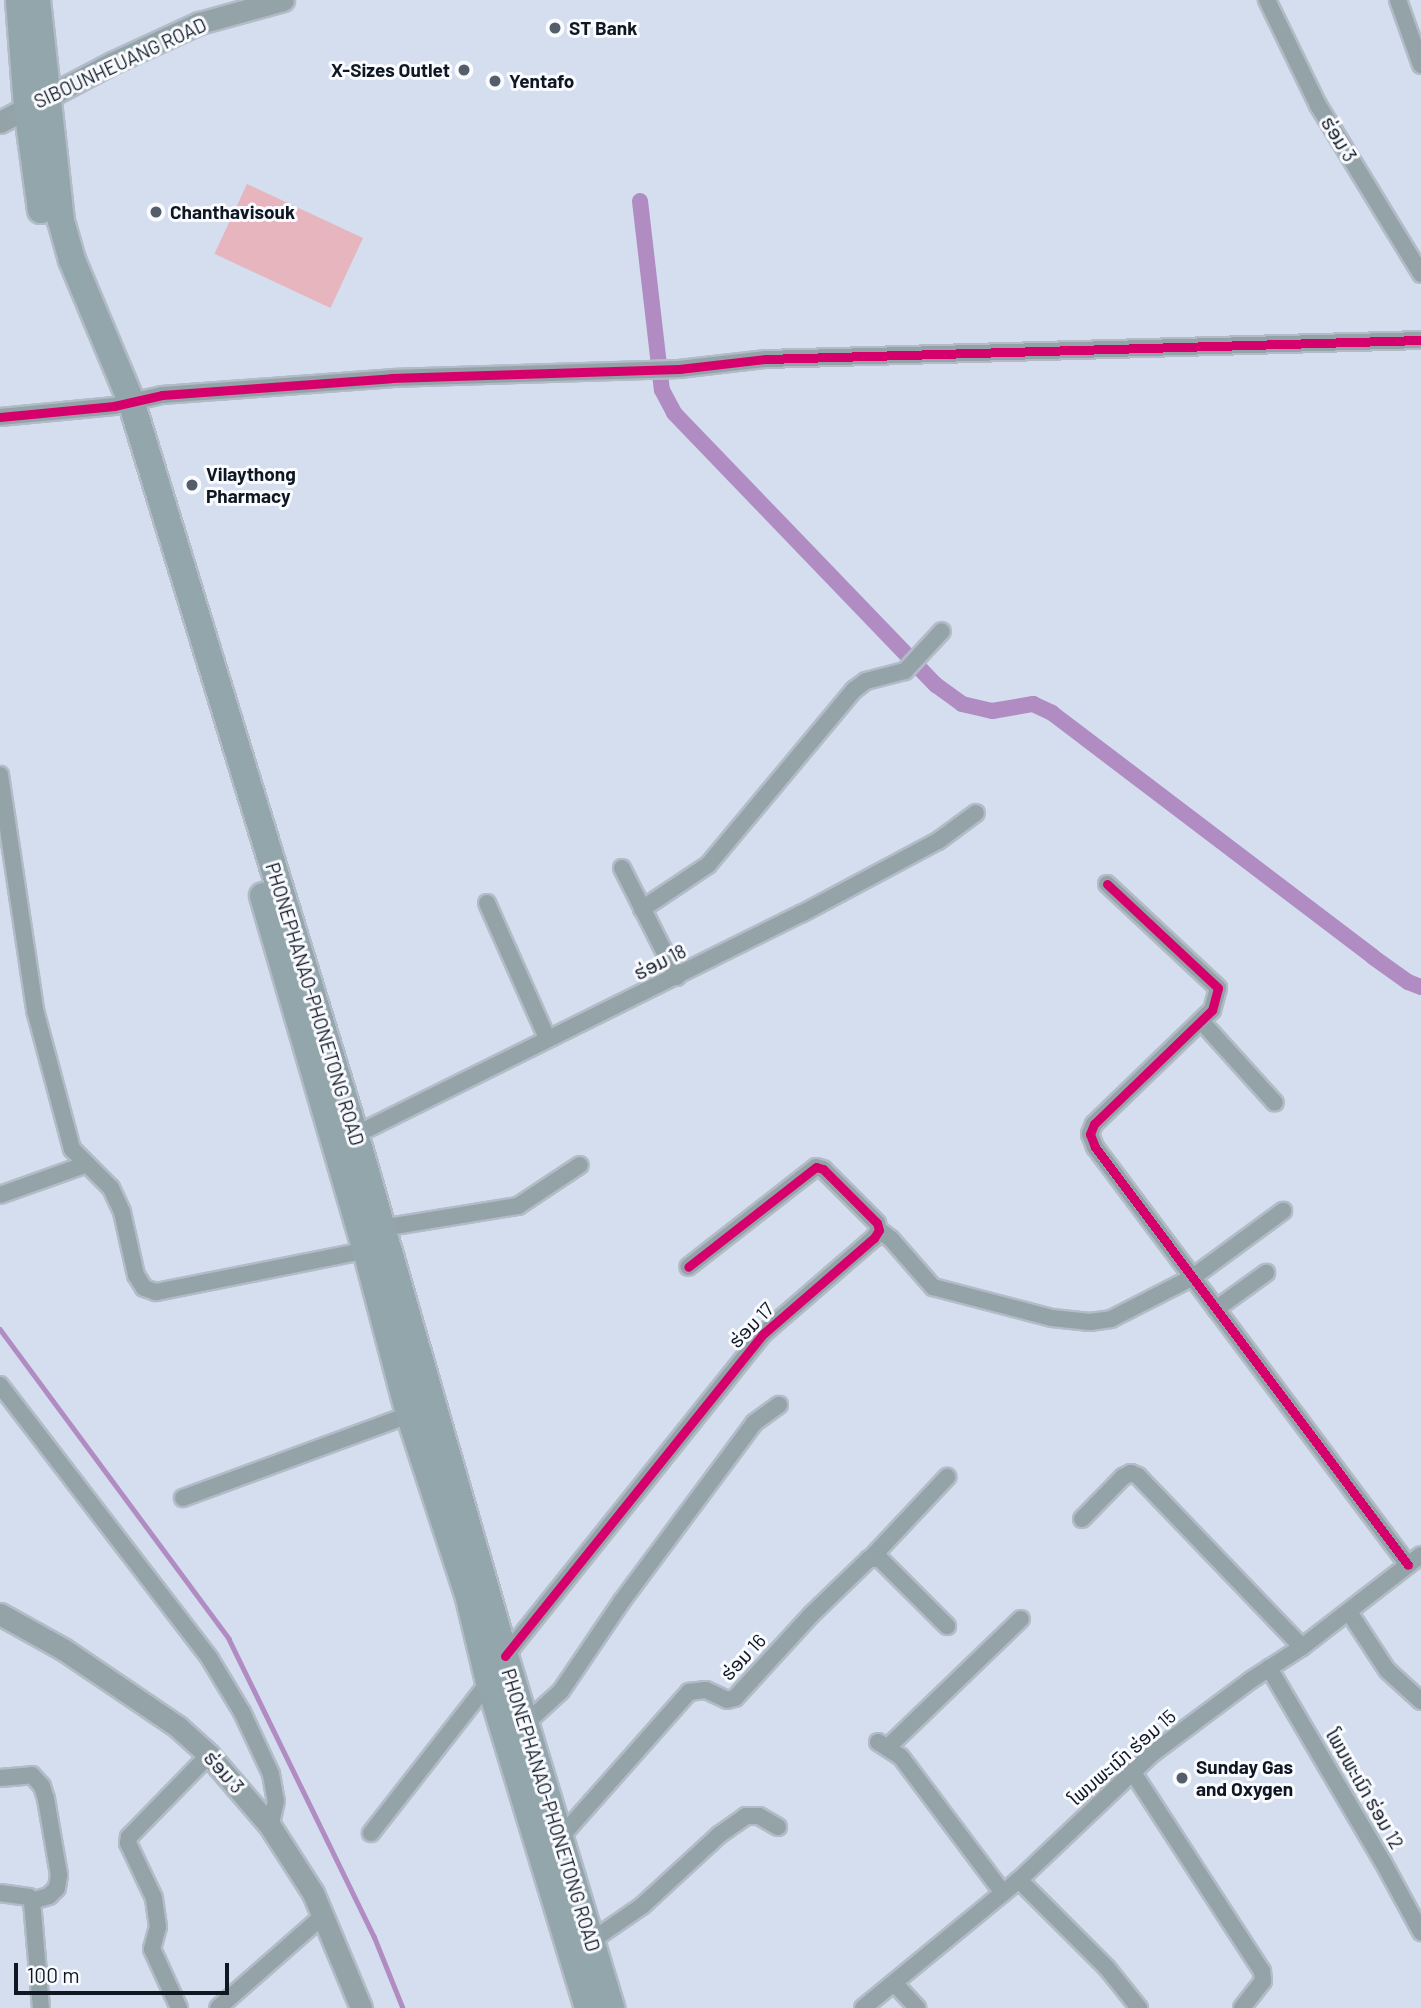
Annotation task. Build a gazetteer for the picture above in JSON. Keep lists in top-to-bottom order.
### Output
{
  "streets": {
    "main road": ["PHONEPHANAO-PHONETONG ROAD"],
    "street": [
      "SIBOUNHEUANG ROAD",
      "ຮ່ອມ 3",
      "ຮ່ອມ 18",
      "ຮ່ອມ 17",
      "ຮ່ອມ 16",
      "ໂພນພະເນົາ ຮ່ອມ 15",
      "ໂພນພະເນົາ ຮ່ອມ 12"
    ]
  },
  "crossings": [
    ["SIBOUNHEUANG ROAD", "PHONEPHANAO-PHONETONG ROAD"],
    ["ຮ່ອມ 18", "PHONEPHANAO-PHONETONG ROAD"],
    ["PHONEPHANAO-PHONETONG ROAD", "ຮ່ອມ 17"],
    ["PHONEPHANAO-PHONETONG ROAD", "ຮ່ອມ 16"],
    ["ໂພນພະເນົາ ຮ່ອມ 15", "ໂພນພະເນົາ ຮ່ອມ 12"]
  ],
  "places": [
    "ST Bank",
    "X-Sizes Outlet",
    "Yentafo",
    "Chanthavisouk",
    "Vilaythong Pharmacy",
    "Sunday Gas and Oxygen"
  ],
  "scale_bar": "100 m"
}
